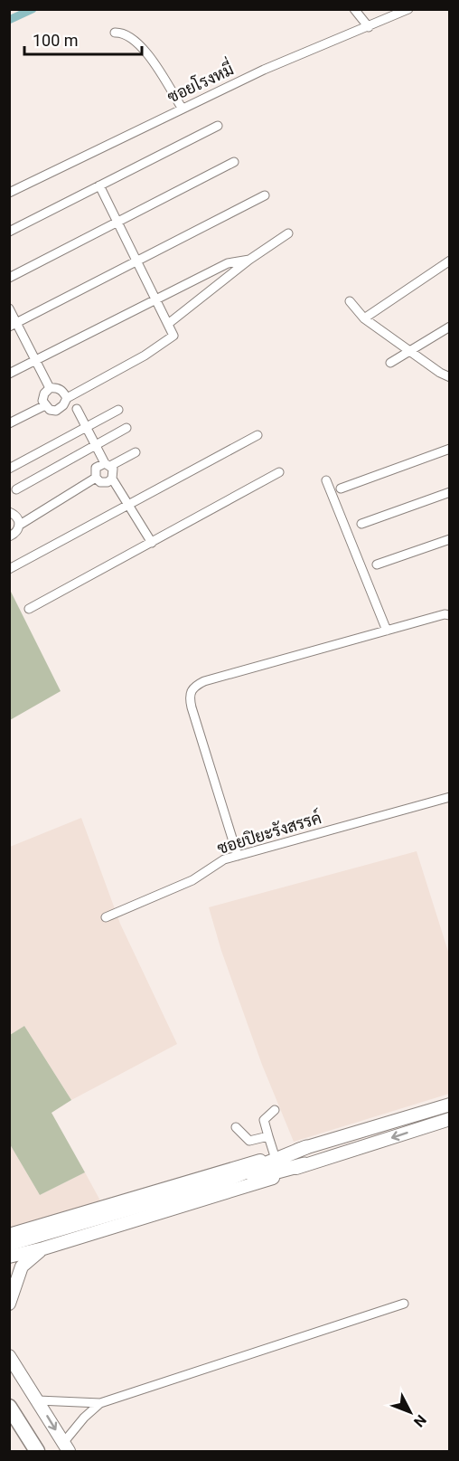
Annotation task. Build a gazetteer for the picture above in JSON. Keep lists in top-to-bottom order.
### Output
{
  "streets": {
    "street": ["ซอยโรงหมี่", "ซอยปิยะรังสรรค์"]
  },
  "scale_bar": "100 m",
  "north": "bottom right"
}
